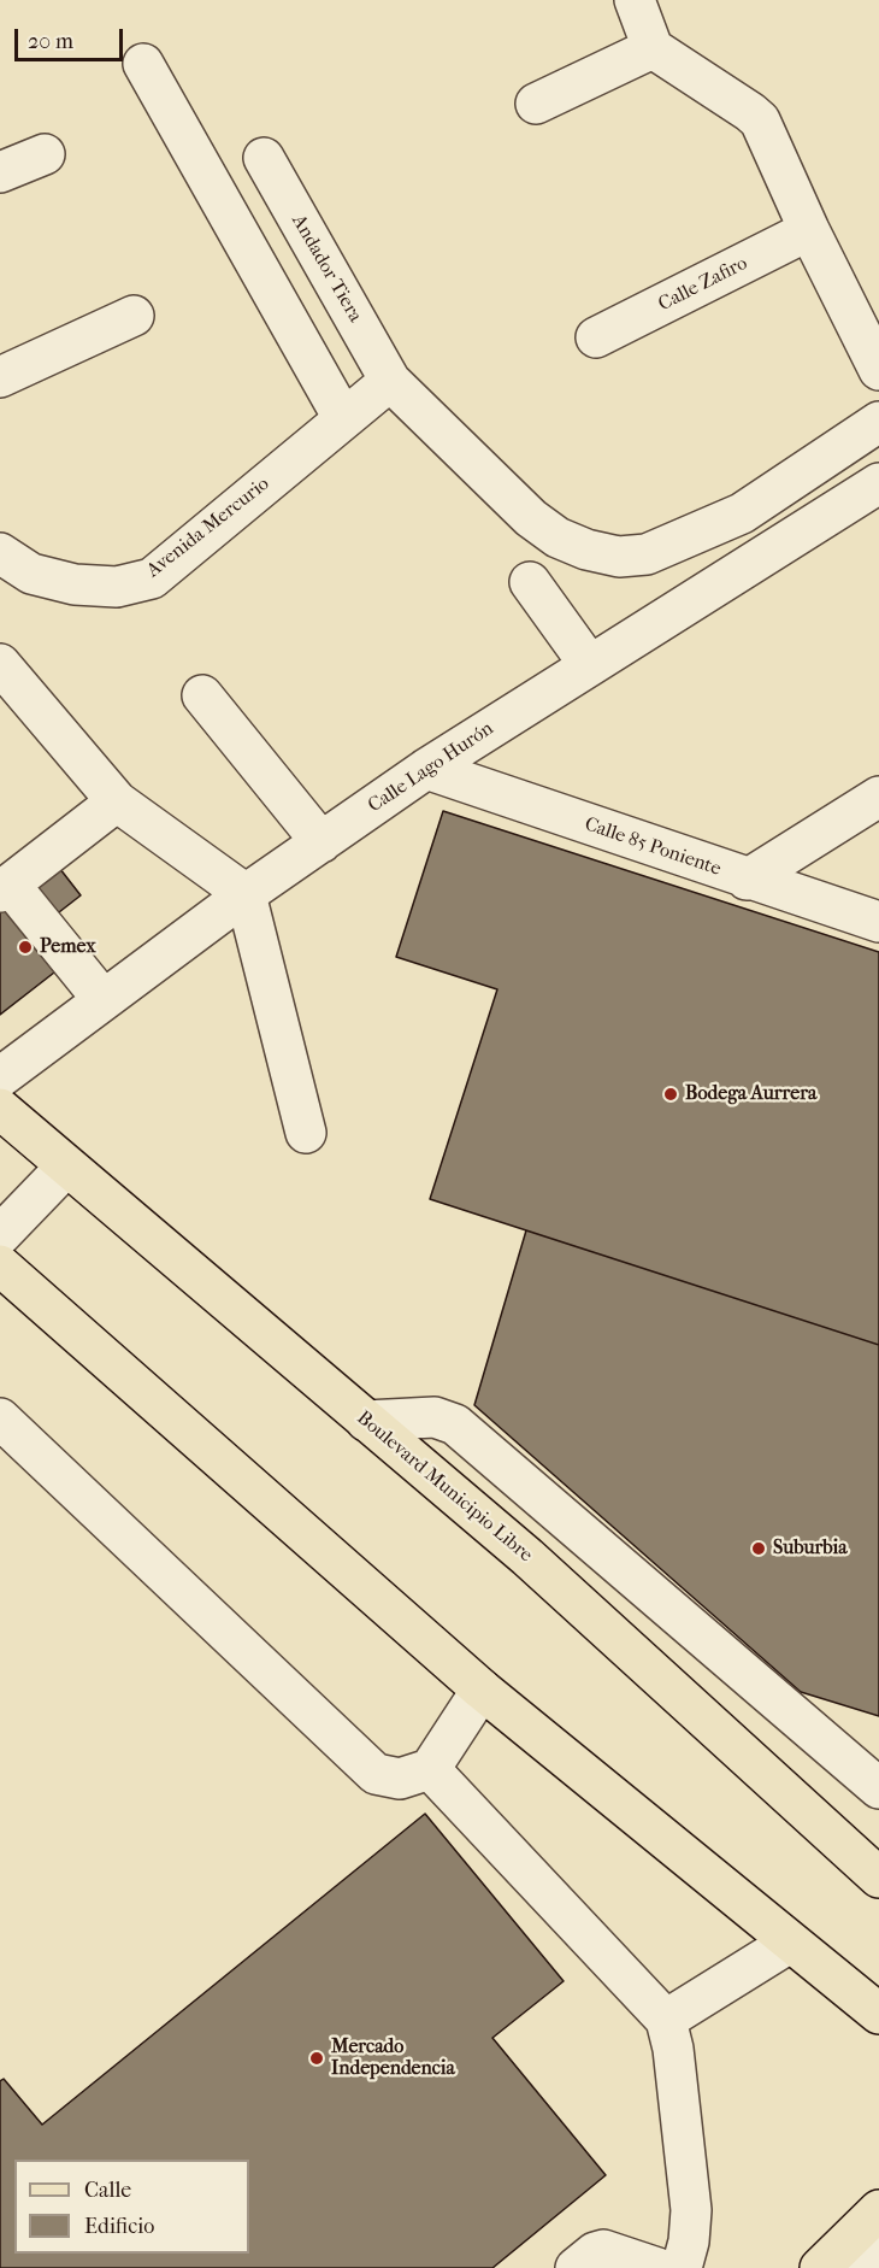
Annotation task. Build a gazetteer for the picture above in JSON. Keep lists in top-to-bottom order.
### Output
{
  "streets": {
    "main road": ["Boulevard Municipio Libre"],
    "street": [
      "Andador Tiera",
      "Calle Zafiro",
      "Avenida Mercurio",
      "Calle Lago Hurón",
      "Calle 85 Poniente"
    ]
  },
  "crossings": [
    ["Andador Tiera", "Avenida Mercurio"],
    ["Calle Lago Hurón", "Calle 85 Poniente"]
  ],
  "places": [
    "Pemex",
    "Bodega Aurrera",
    "Suburbia",
    "Mercado Independencia"
  ],
  "legend": ["Calle", "Edificio"],
  "scale_bar": "20 m"
}
